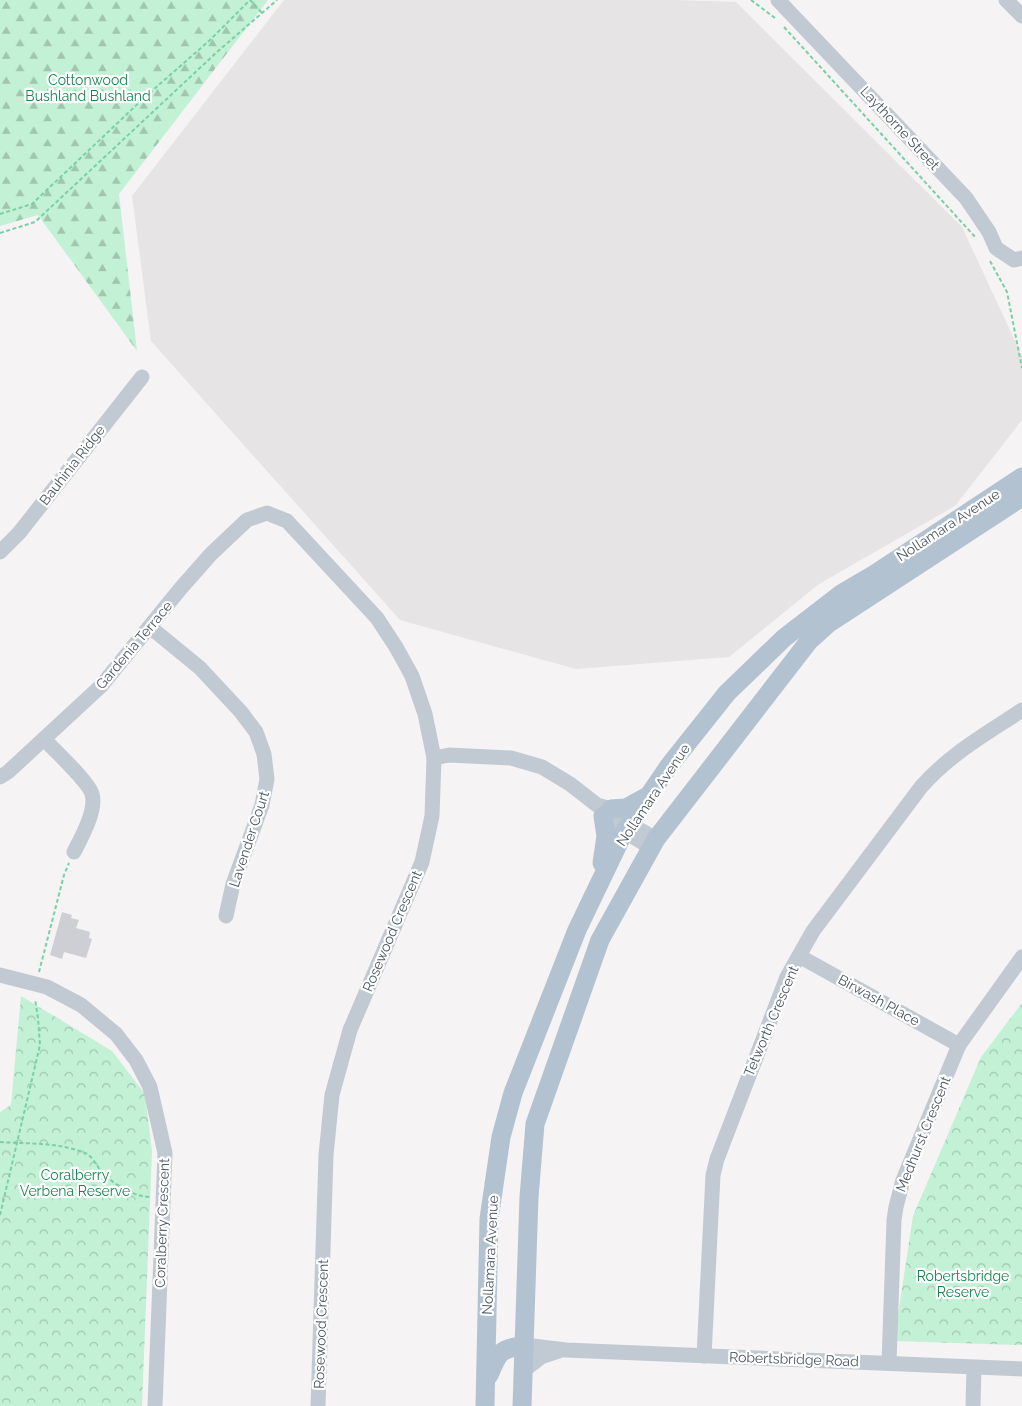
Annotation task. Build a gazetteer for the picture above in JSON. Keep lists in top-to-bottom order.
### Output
{
  "streets": {
    "main road": ["Nollamara Avenue"],
    "street": [
      "Laythorne Street",
      "Bauhinia Ridge",
      "Gardenia Terrace",
      "Lavender Court",
      "Rosewood Crescent",
      "Birwash Place",
      "Tetworth Crescent",
      "Medhurst Crescent",
      "Coralberry Crescent",
      "Robertsbridge Road"
    ]
  },
  "crossings": [
    ["Nollamara Avenue", "Robertsbridge Road"],
    ["Gardenia Terrace", "Lavender Court"],
    ["Gardenia Terrace", "Rosewood Crescent"],
    ["Birwash Place", "Tetworth Crescent"],
    ["Birwash Place", "Medhurst Crescent"],
    ["Tetworth Crescent", "Robertsbridge Road"],
    ["Medhurst Crescent", "Robertsbridge Road"]
  ],
  "parks": ["Cottonwood Bushland Bushland", "Coralberry Verbena Reserve", "Robertsbridge Reserve"]
}
